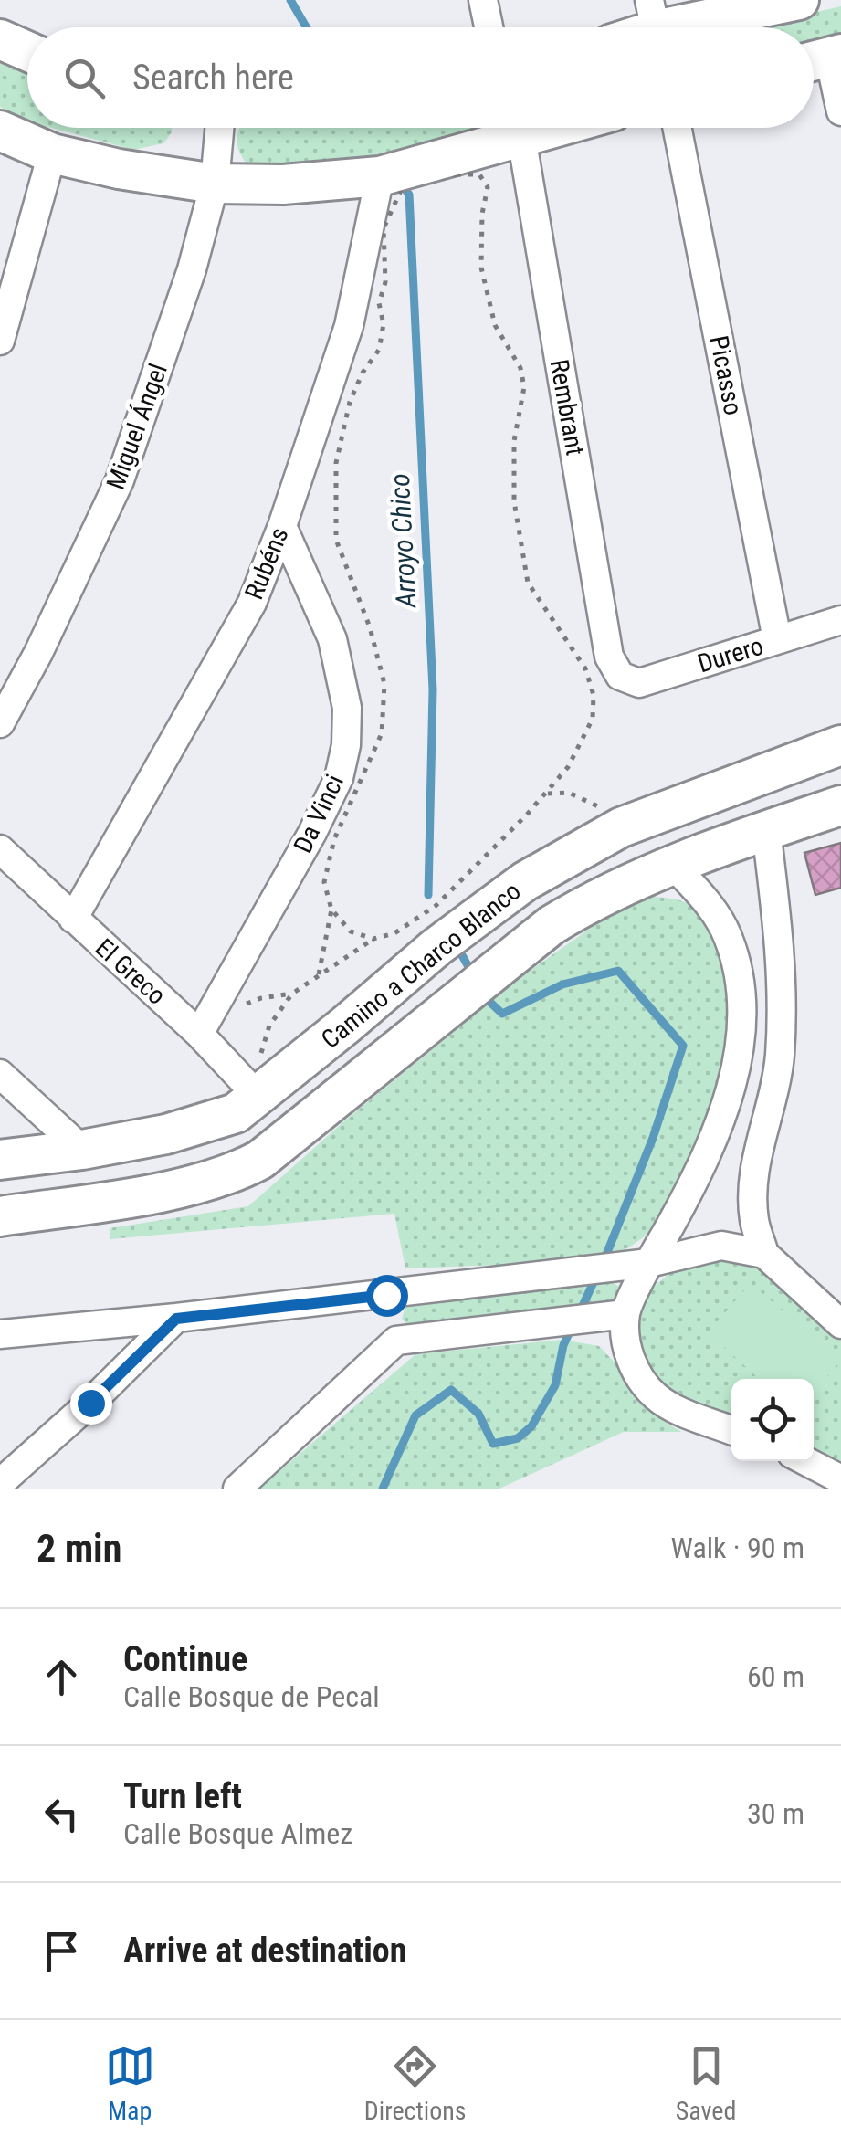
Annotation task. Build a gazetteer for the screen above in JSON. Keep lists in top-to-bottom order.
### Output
{
  "streets": {
    "street": [
      "Picasso",
      "Rembrant",
      "Miguel Ángel",
      "Rubéns",
      "Durero",
      "Da Vinci",
      "Camino a Charco Blanco",
      "El Greco"
    ]
  },
  "crossings": [
    ["Picasso", "Durero"],
    ["Rembrant", "Durero"],
    ["Rubéns", "Da Vinci"],
    ["Rubéns", "El Greco"],
    ["Da Vinci", "El Greco"],
    ["Camino a Charco Blanco", "El Greco"]
  ],
  "water": ["Arroyo Chico"],
  "page": {
    "search": "Search here",
    "heading": ["2 min", "Walk · 90 m"],
    "list": [
      ["Continue", "Calle Bosque de Pecal", "60 m"],
      ["Turn left", "Calle Bosque Almez", "30 m"],
      "Arrive at destination"
    ],
    "nav": ["Map", "Directions", "Saved"]
  }
}
